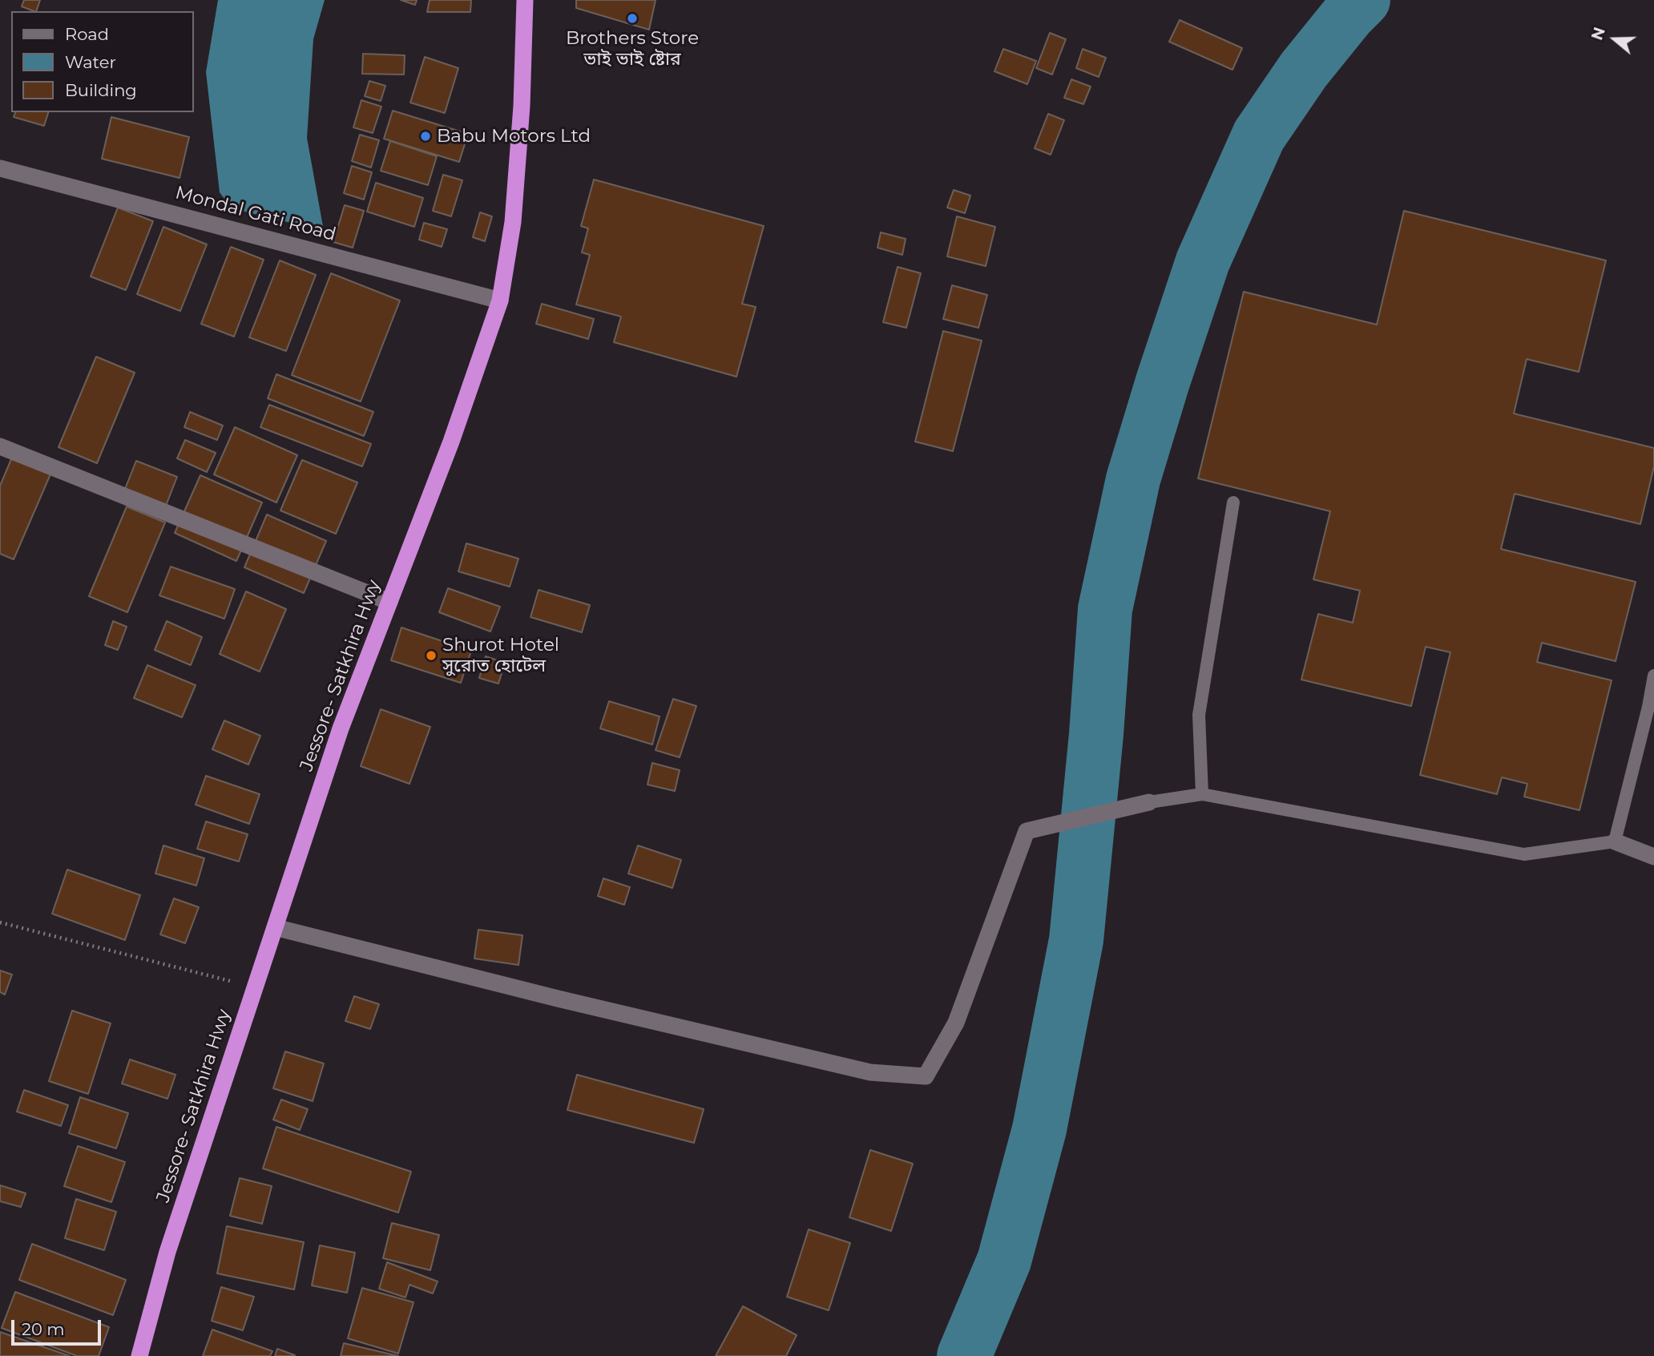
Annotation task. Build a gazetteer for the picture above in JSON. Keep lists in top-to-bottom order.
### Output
{
  "streets": {
    "highway": ["Jessore- Satkhira Hwy"],
    "street": ["Mondal Gati Road"]
  },
  "crossings": [
    ["Mondal Gati Road", "Jessore- Satkhira Hwy"]
  ],
  "places": ["Brothers Store ভাই ভাই ষ্টোর", "Babu Motors Ltd", "Shurot Hotel সুরোত হোটেল"],
  "legend": ["Road", "Water", "Building"],
  "scale_bar": "20 m",
  "north": "left"
}
